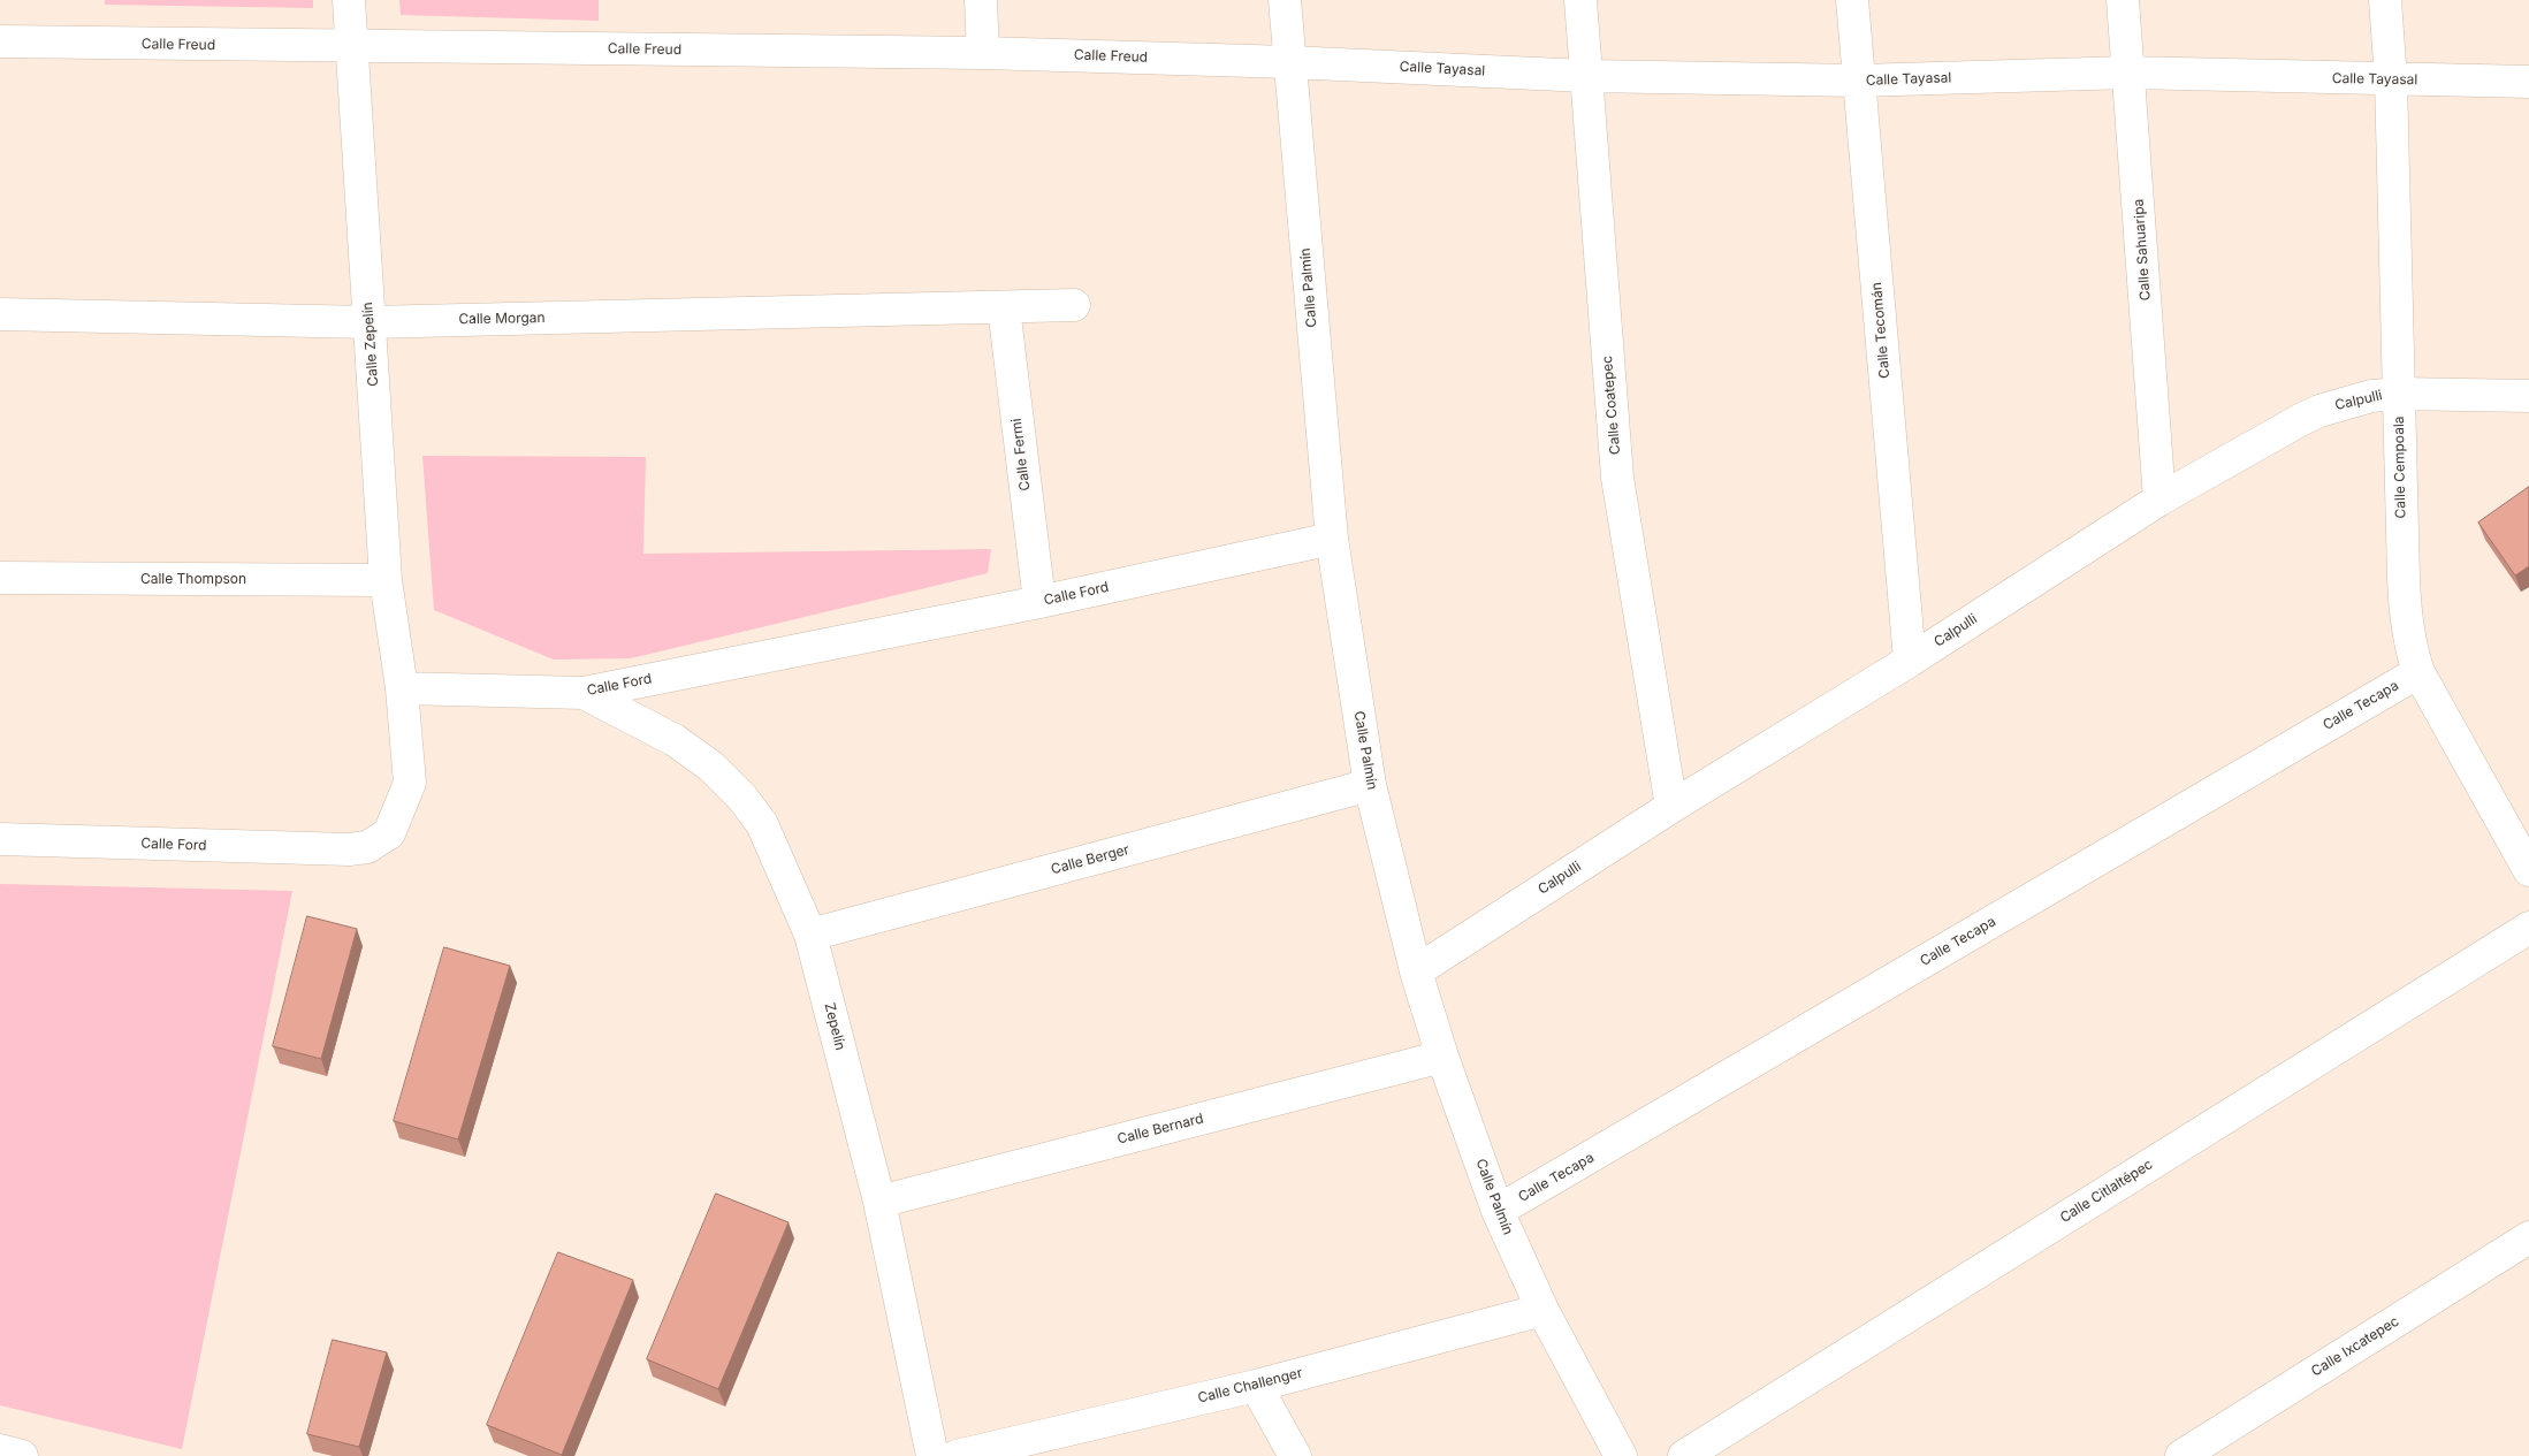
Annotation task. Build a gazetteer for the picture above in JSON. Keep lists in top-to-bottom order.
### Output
{
  "streets": {
    "street": [
      "Calle Freud",
      "Calle Tayasal",
      "Calle Sahuaripa",
      "Calle Palmín",
      "Calle Morgan",
      "Calle Tecomán",
      "Calle Zepelín",
      "Calpulli",
      "Calle Coatepec",
      "Calle Fermi",
      "Calle Cempoala",
      "Calle Thompson",
      "Calle Ford",
      "Calle Tecapa",
      "Calle Berger",
      "Zepelín",
      "Calle Bernard",
      "Calle Citlaltépec",
      "Calle Ixcatepec",
      "Calle Challenger"
    ]
  },
  "crossings": [
    ["Calle Freud", "Calle Tayasal"],
    ["Calle Freud", "Calle Palmín"],
    ["Calle Freud", "Calle Zepelín"],
    ["Calle Tayasal", "Calle Sahuaripa"],
    ["Calle Tayasal", "Calle Palmín"],
    ["Calle Tayasal", "Calle Tecomán"],
    ["Calle Tayasal", "Calle Coatepec"],
    ["Calle Tayasal", "Calle Cempoala"],
    ["Calle Sahuaripa", "Calpulli"],
    ["Calle Palmín", "Calpulli"],
    ["Calle Palmín", "Calle Ford"],
    ["Calle Palmín", "Calle Tecapa"],
    ["Calle Palmín", "Calle Berger"],
    ["Calle Palmín", "Calle Bernard"],
    ["Calle Palmín", "Calle Challenger"],
    ["Calle Morgan", "Calle Zepelín"],
    ["Calle Morgan", "Calle Fermi"],
    ["Calle Tecomán", "Calpulli"],
    ["Calle Zepelín", "Calle Thompson"],
    ["Calle Zepelín", "Calle Ford"],
    ["Calpulli", "Calle Coatepec"],
    ["Calpulli", "Calle Cempoala"],
    ["Calle Fermi", "Calle Ford"],
    ["Calle Cempoala", "Calle Tecapa"],
    ["Calle Ford", "Zepelín"],
    ["Calle Berger", "Zepelín"],
    ["Zepelín", "Calle Bernard"]
  ]
}
